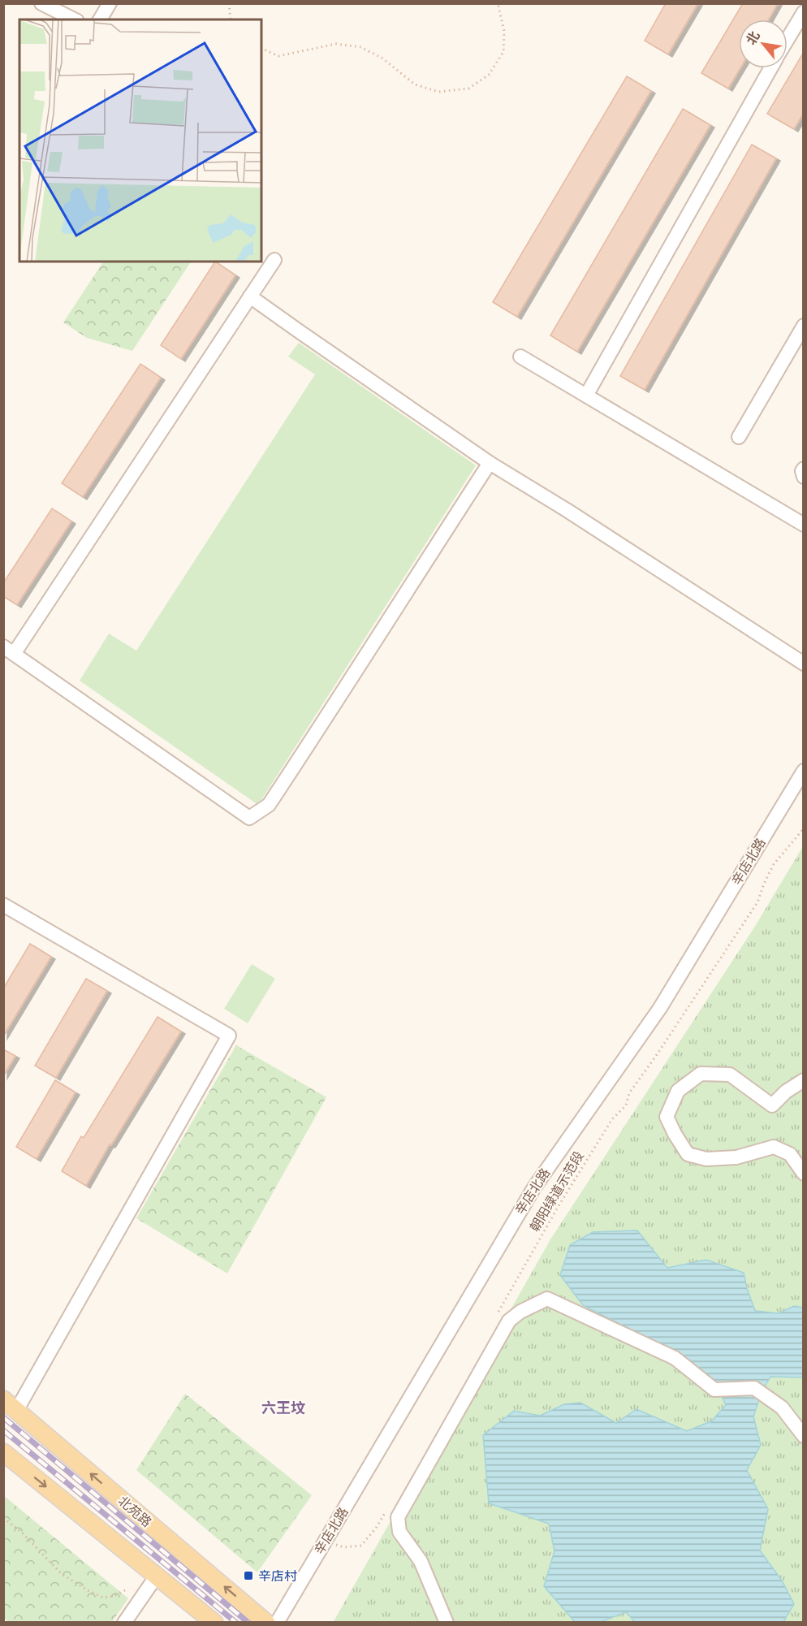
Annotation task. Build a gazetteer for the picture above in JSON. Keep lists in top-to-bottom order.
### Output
{
  "streets": {
    "main road": ["北苑路"],
    "street": ["辛店北路"],
    "path": ["朝阳绿道示范段"]
  },
  "districts": ["六王坟"],
  "places": {
    "transit": ["辛店村"]
  },
  "north": "top left"
}
